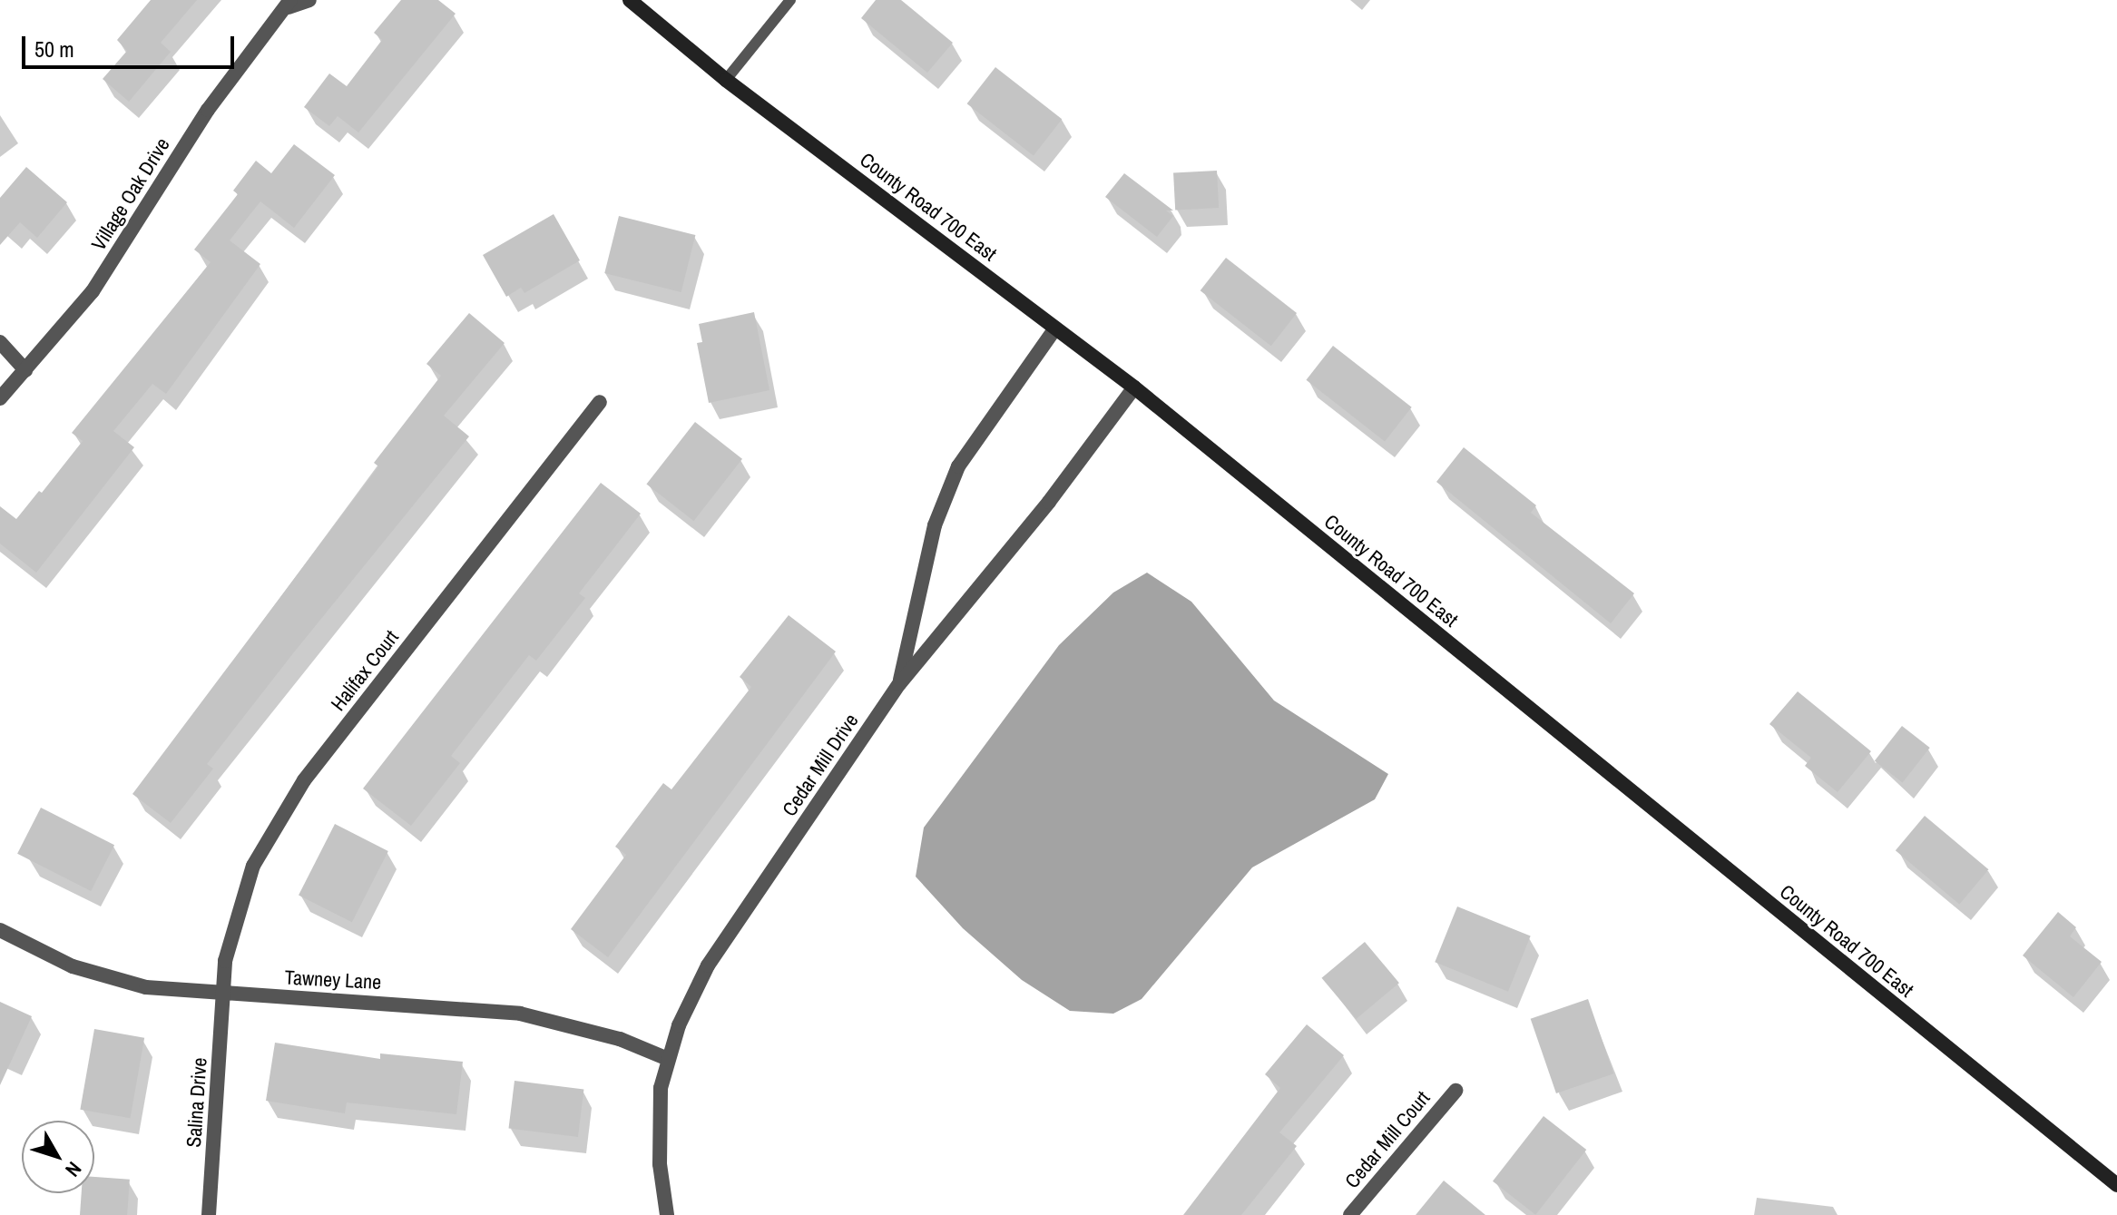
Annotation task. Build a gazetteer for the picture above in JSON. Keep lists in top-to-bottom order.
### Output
{
  "streets": {
    "main road": ["County Road 700 East"],
    "street": [
      "Village Oak Drive",
      "Halifax Court",
      "Cedar Mill Drive",
      "Tawney Lane",
      "Salina Drive",
      "Cedar Mill Court"
    ]
  },
  "crossings": [
    ["County Road 700 East", "Cedar Mill Drive"],
    ["Halifax Court", "Tawney Lane"],
    ["Halifax Court", "Salina Drive"],
    ["Cedar Mill Drive", "Tawney Lane"],
    ["Tawney Lane", "Salina Drive"]
  ],
  "scale_bar": "50 m",
  "north": "bottom right"
}
